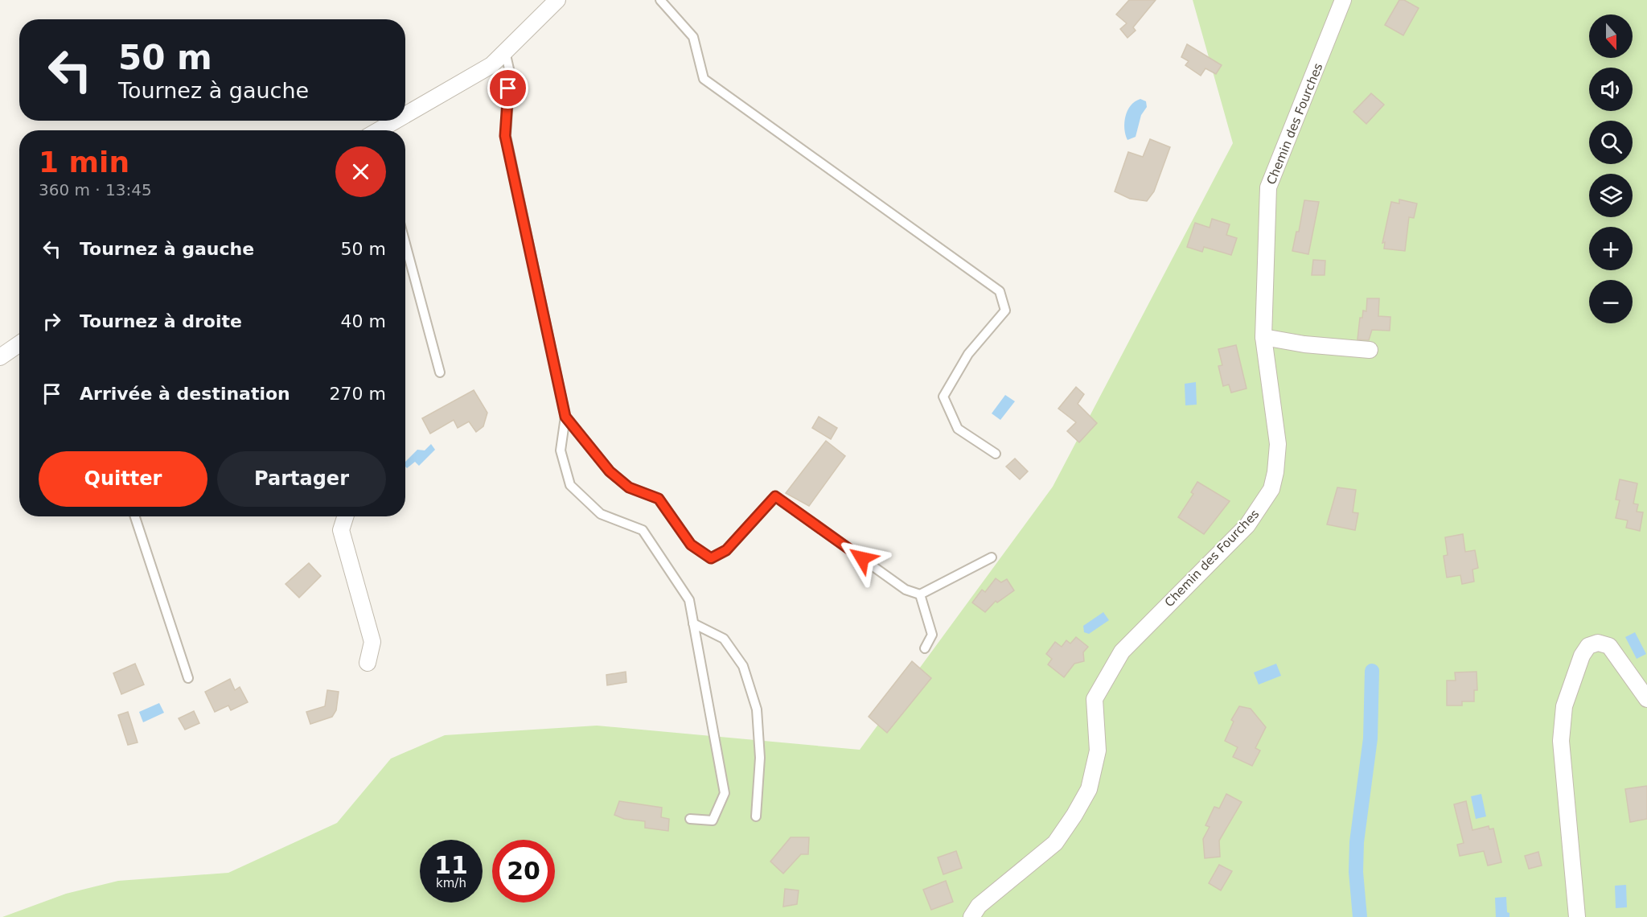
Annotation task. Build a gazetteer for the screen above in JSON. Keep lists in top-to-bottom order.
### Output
{
  "streets": {
    "street": ["Chemin des Fourches"]
  },
  "north": "bottom",
  "page": {
    "map_buttons": ["+", "−"],
    "turn": ["50 m", "Tournez à gauche"],
    "heading": ["1 min", "360 m · 13:45"],
    "list": [
      {
        "name": "Tournez à gauche",
        "value": "50 m"
      },
      {
        "name": "Tournez à droite",
        "value": "40 m"
      },
      {
        "name": "Arrivée à destination",
        "value": "270 m"
      }
    ],
    "buttons": ["Quitter", "Partager"],
    "speed": "11 km/h",
    "limit": "20"
  }
}
